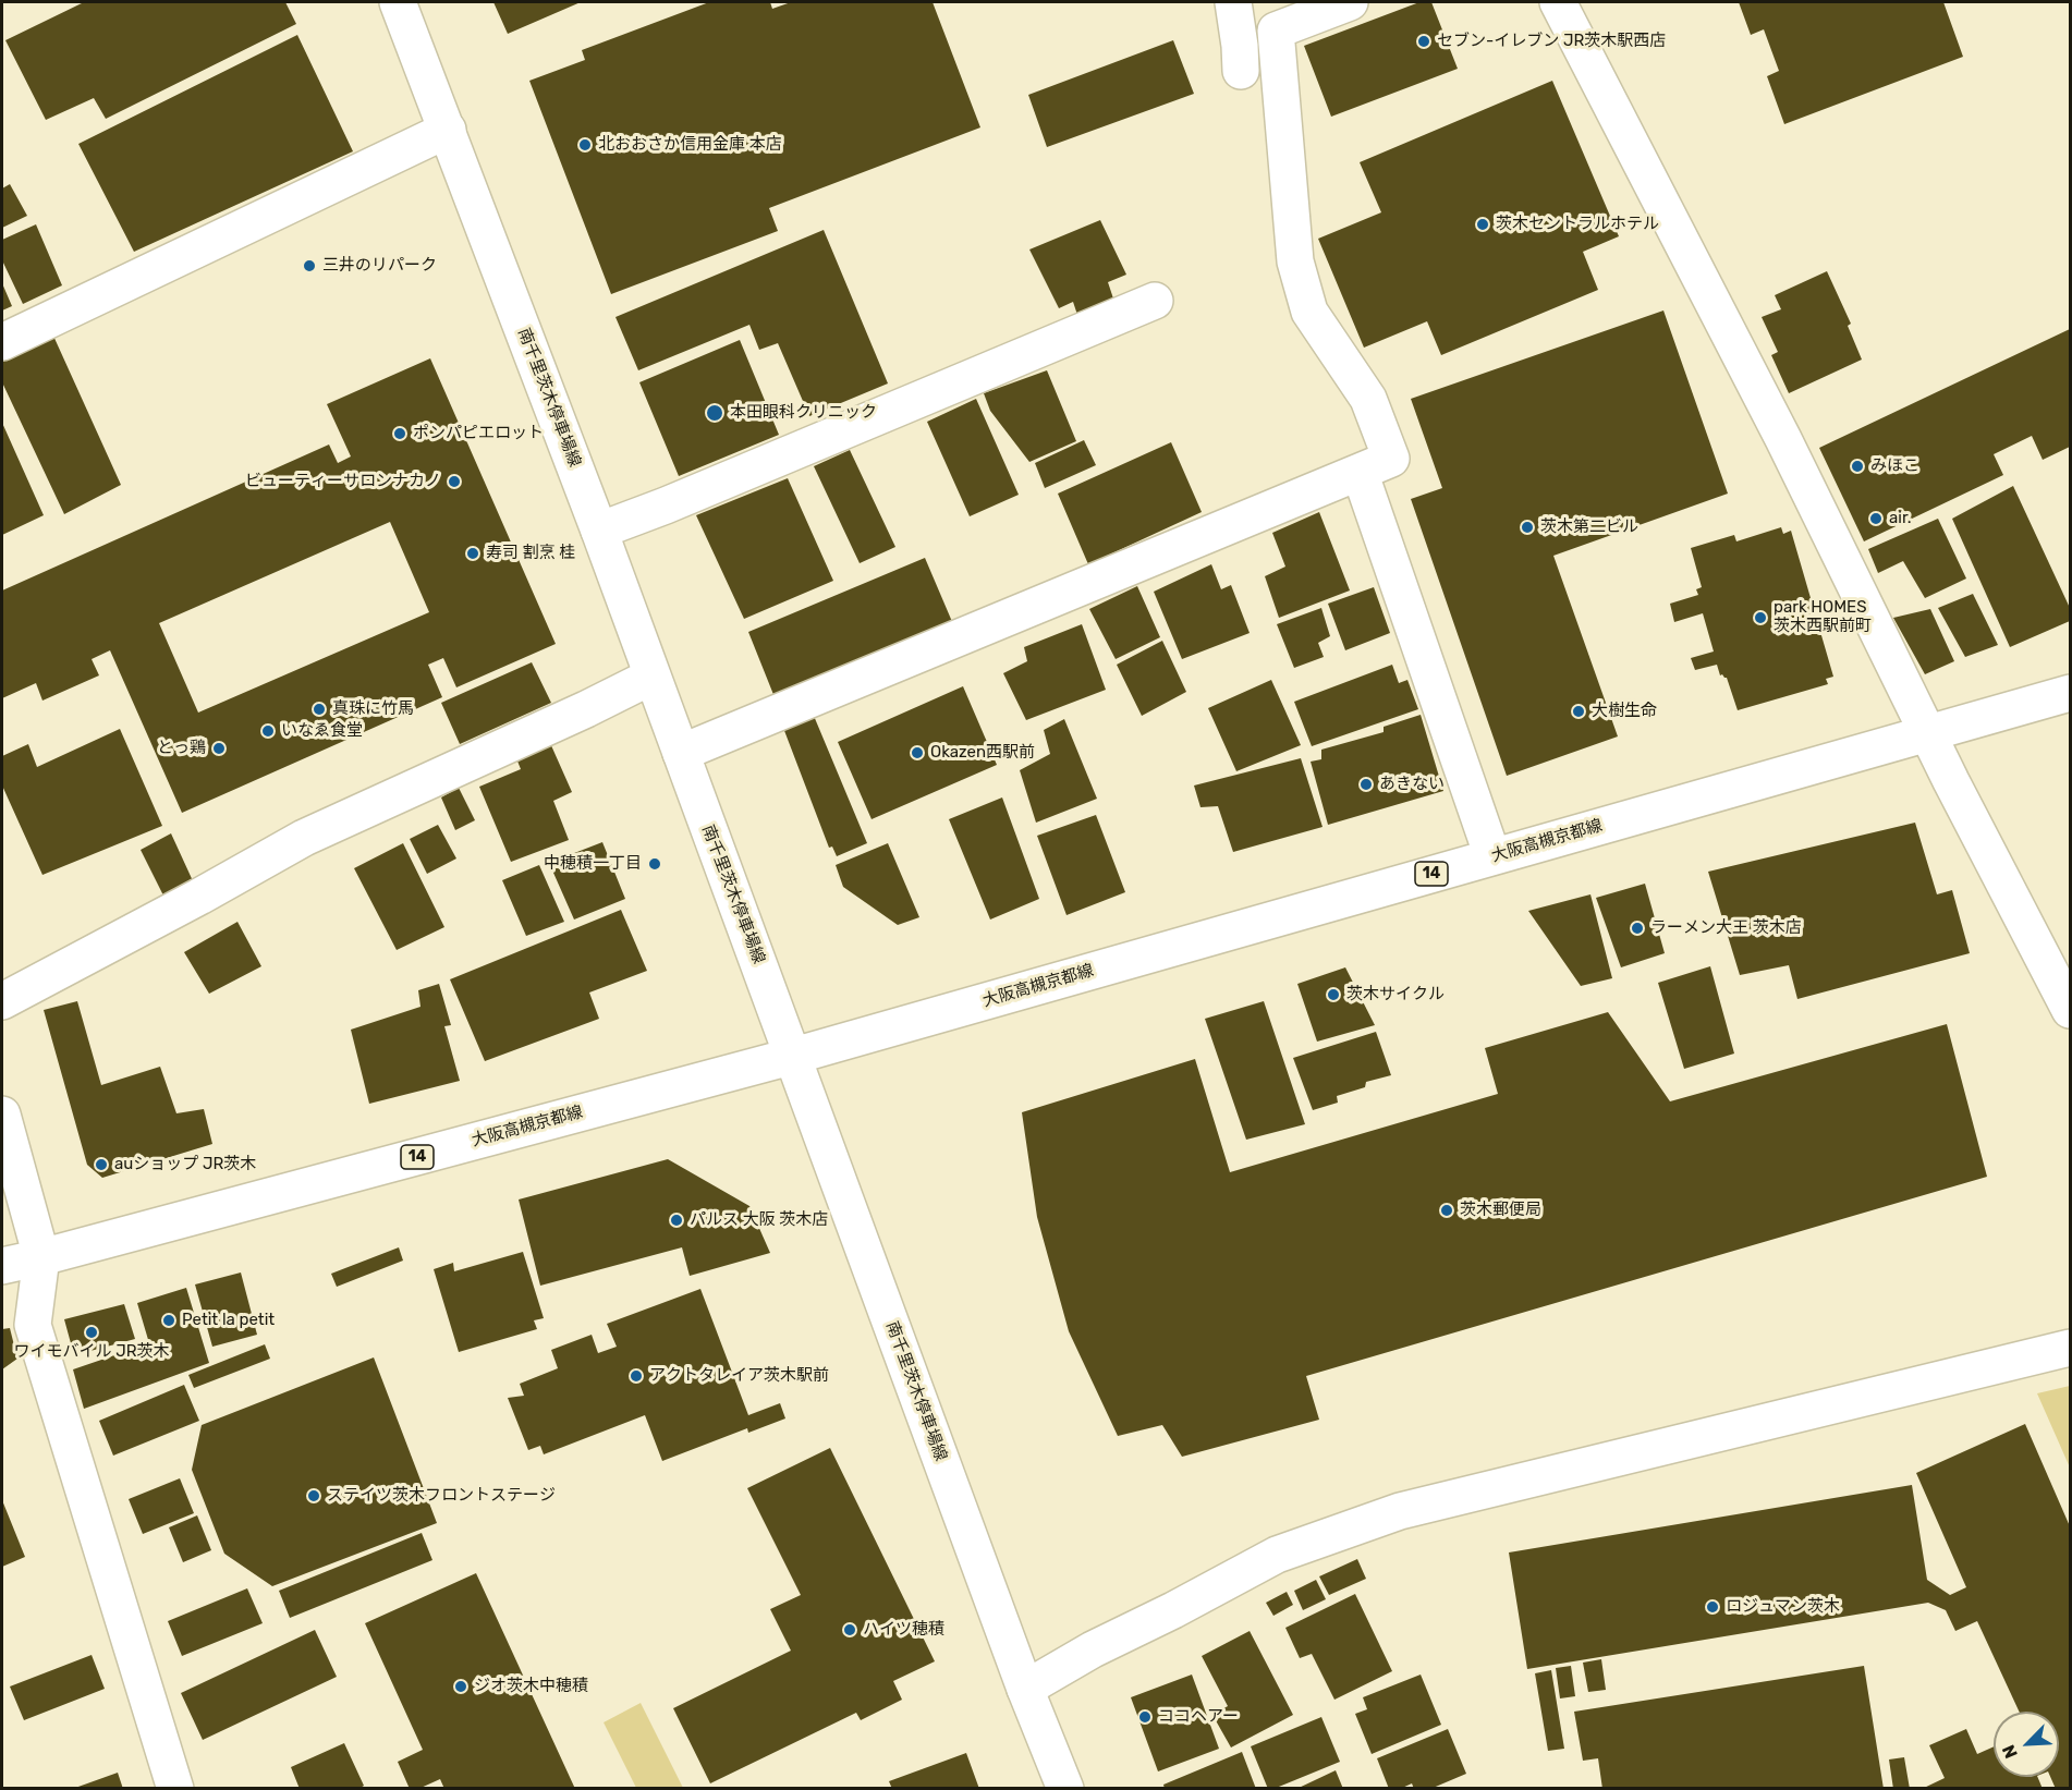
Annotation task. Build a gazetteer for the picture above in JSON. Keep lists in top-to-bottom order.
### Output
{
  "streets": {
    "street": ["南千里茨木停車場線", "大阪高槻京都線", "14"]
  },
  "crossings": [
    ["南千里茨木停車場線", "大阪高槻京都線"]
  ],
  "places": [
    "セブン-イレブン JR茨木駅西店",
    "北おおさか信用金庫 本店",
    "茨木セントラルホテル",
    "三井のリパーク",
    "本田眼科クリニック",
    "ポンパピエロット",
    "みほこ",
    "ビューティーサロンナカノ",
    "air.",
    "茨木第二ビル",
    "寿司 割烹 桂",
    "park HOMES 茨木西駅前町",
    "真珠に竹馬",
    "大樹生命",
    "いなゑ食堂",
    "とっ鶏",
    "Okazen西駅前",
    "あきない",
    "中穂積一丁目",
    "ラーメン大王 茨木店",
    "茨木サイクル",
    "auショップ JR茨木",
    "茨木郵便局",
    "パルス 大阪 茨木店",
    "Petit la petit",
    "ワイモバイル JR茨木",
    "アクトタレイア茨木駅前",
    "ステイツ茨木フロントステージ",
    "ロジュマン茨木",
    "ハイツ穂積",
    "ジオ茨木中穂積",
    "ココヘアー"
  ],
  "north": "bottom left"
}
